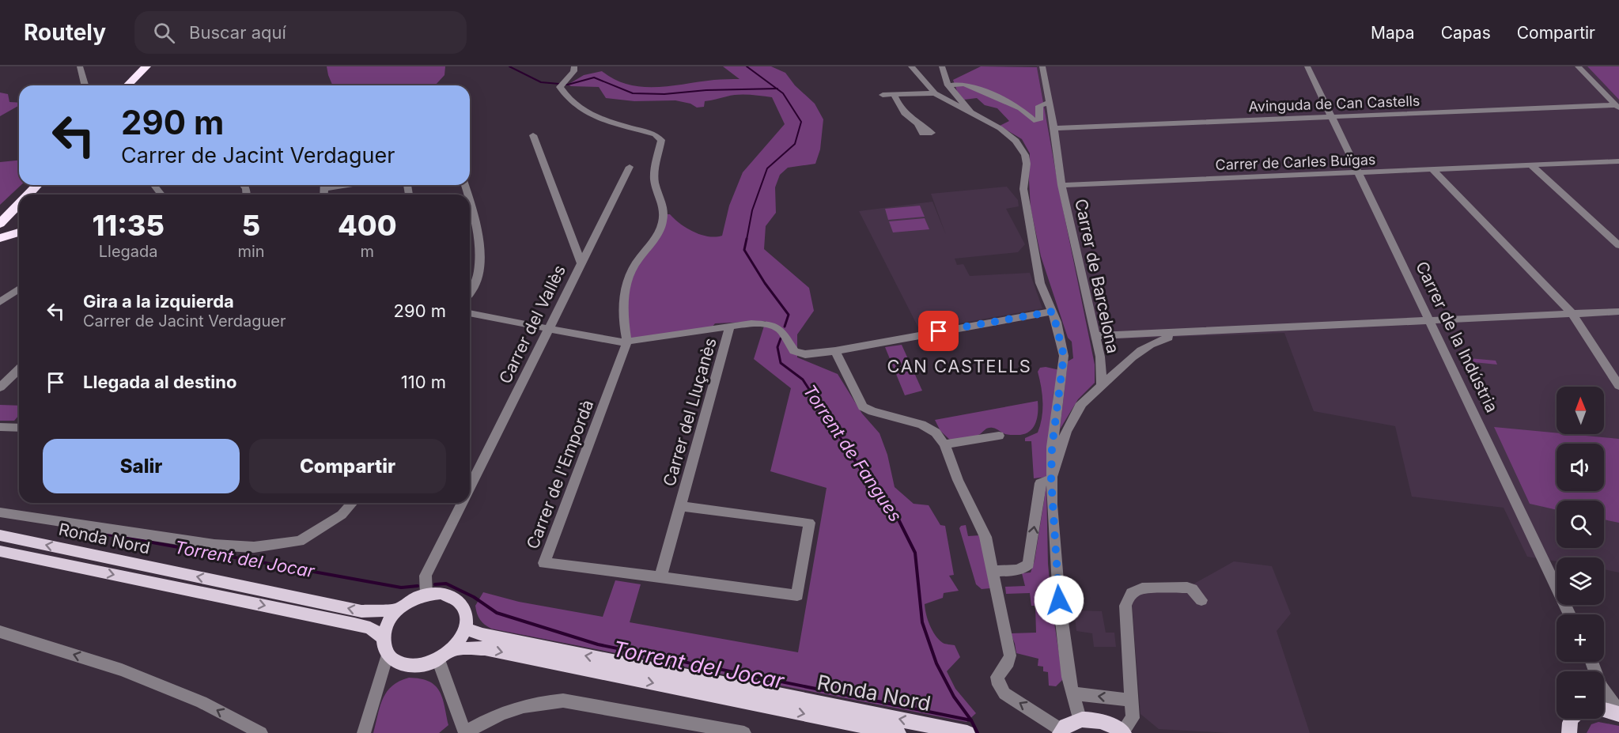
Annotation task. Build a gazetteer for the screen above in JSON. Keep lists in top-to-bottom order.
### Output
{
  "streets": {
    "main road": ["Ronda Nord"],
    "street": [
      "Avinguda de Can Castells",
      "Carrer de Carles Buïgas",
      "Carrer de Barcelona",
      "Carrer del Vallès",
      "Carrer de la Indústria",
      "Carrer del Lluçanès",
      "Carrer de l'Empordà"
    ]
  },
  "crossings": [
    ["Avinguda de Can Castells", "Carrer de Barcelona"],
    ["Avinguda de Can Castells", "Carrer de la Indústria"],
    ["Carrer de Carles Buïgas", "Carrer de Barcelona"],
    ["Carrer de Carles Buïgas", "Carrer de la Indústria"],
    ["Carrer del Vallès", "Ronda Nord"],
    ["Carrer del Lluçanès", "Carrer de l'Empordà"]
  ],
  "districts": ["CAN CASTELLS"],
  "water": ["Torrent de Fangues", "Torrent del Jocar"],
  "north": "top",
  "page": {
    "header": "Routely",
    "search": "Buscar aquí",
    "nav": ["Mapa", "Capas", "Compartir"],
    "turn": ["290 m", "Carrer de Jacint Verdaguer"],
    "eta": [
      "11:35",
      "Llegada",
      "5",
      "min",
      "400",
      "m"
    ],
    "list": [
      {
        "name": "Gira a la izquierda",
        "note": "Carrer de Jacint Verdaguer",
        "value": "290 m"
      },
      {
        "name": "Llegada al destino",
        "value": "110 m"
      }
    ],
    "map_buttons": ["+", "−"],
    "buttons": ["Salir", "Compartir"]
  }
}
